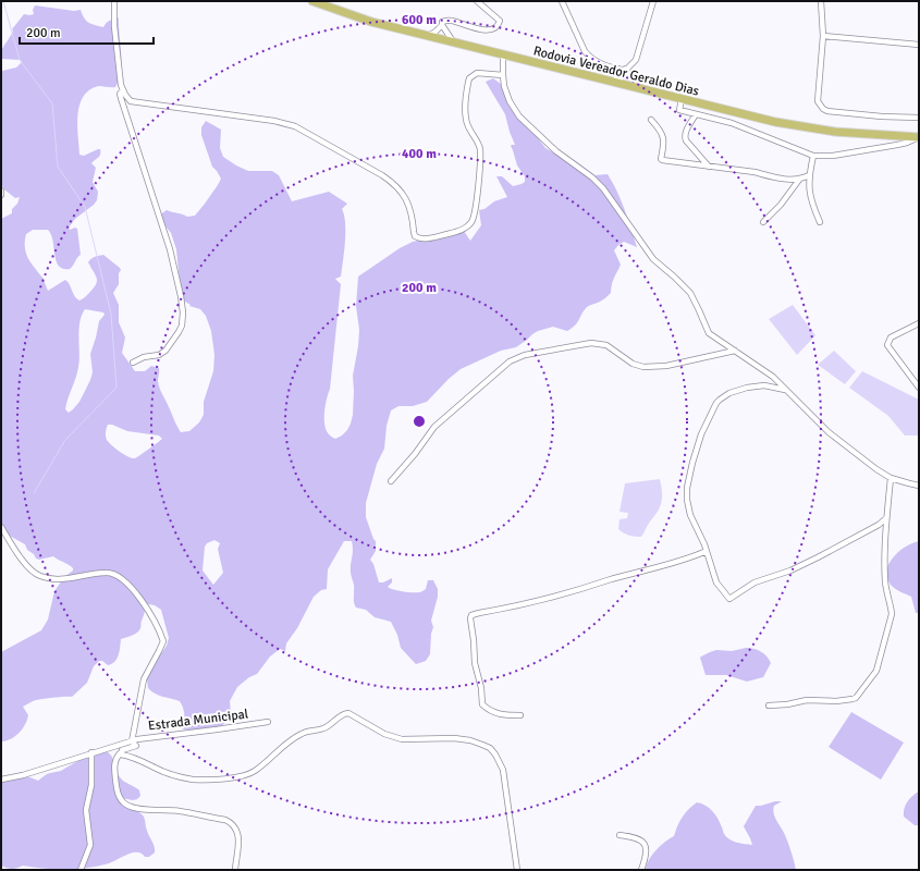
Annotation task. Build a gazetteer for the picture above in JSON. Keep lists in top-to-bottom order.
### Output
{
  "streets": {
    "main road": ["Rodovia Vereador Geraldo Dias"],
    "street": ["Estrada Municipal"]
  },
  "scale_bar": "200 m",
  "rings": ["600 m", "400 m", "200 m"]
}
